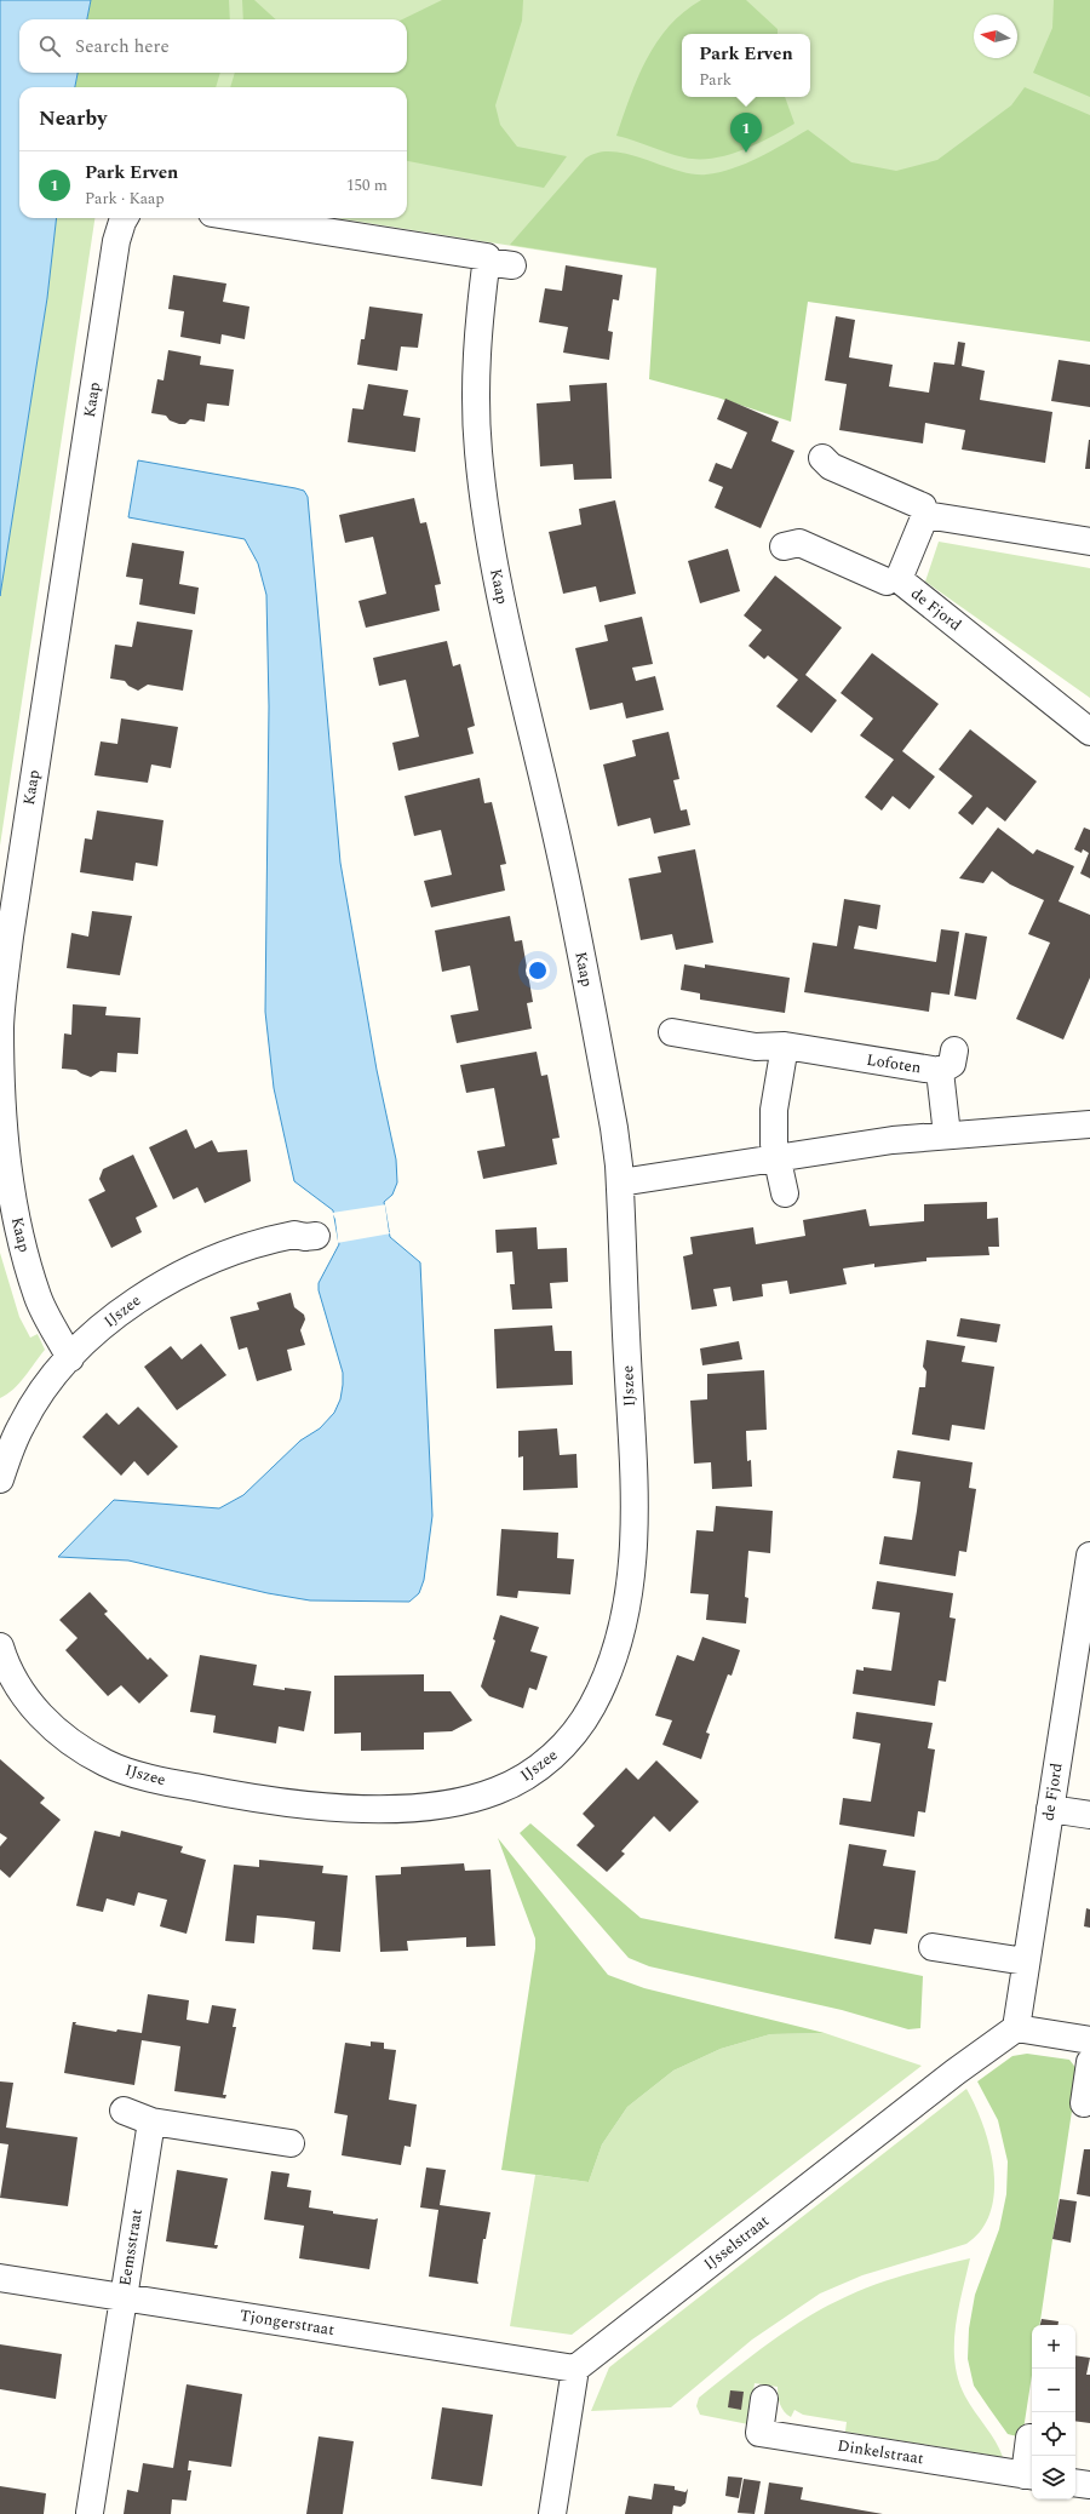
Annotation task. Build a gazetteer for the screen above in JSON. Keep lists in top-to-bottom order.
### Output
{
  "streets": {
    "street": [
      "Kaap",
      "de Fjord",
      "Lofoten",
      "IJszee",
      "IJsselstraat",
      "Eemsstraat",
      "Tjongerstraat",
      "Dinkelstraat"
    ]
  },
  "crossings": [
    ["Kaap", "IJszee"],
    ["de Fjord", "IJsselstraat"],
    ["IJsselstraat", "Tjongerstraat"],
    ["Eemsstraat", "Tjongerstraat"]
  ],
  "north": "left",
  "page": {
    "search": "Search here",
    "popup": ["Park Erven", "Park"],
    "heading": "Nearby",
    "pins": "1",
    "list": [
      {
        "mark": "1",
        "name": "Park Erven",
        "note": "Park · Kaap",
        "value": "150 m"
      }
    ],
    "map_buttons": ["+", "−"]
  }
}
